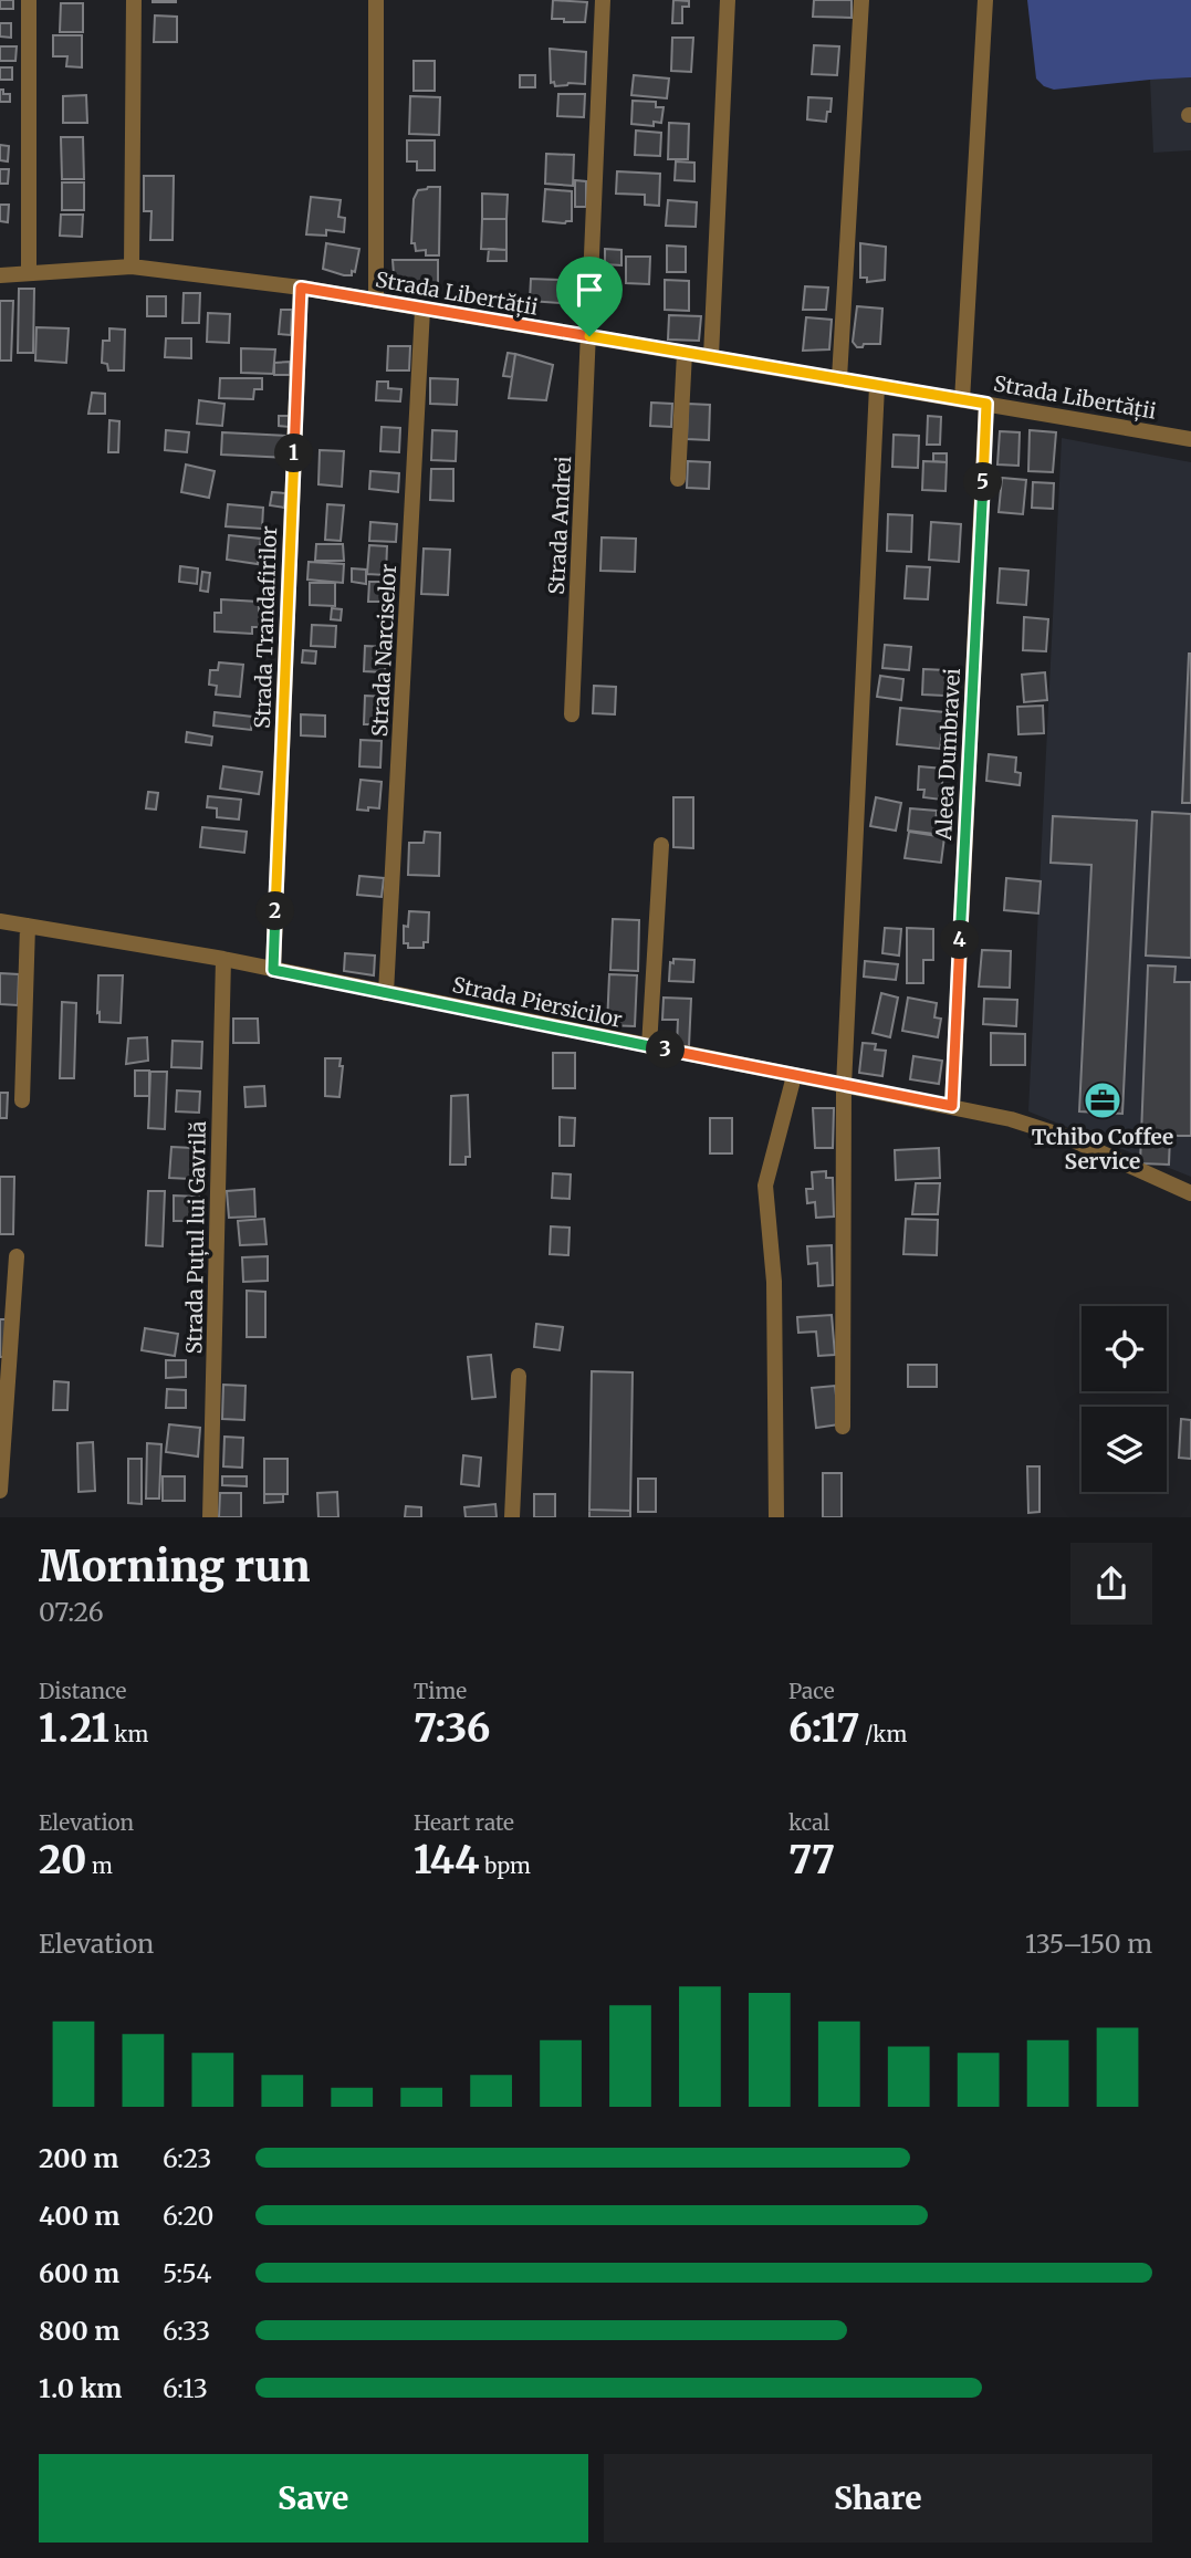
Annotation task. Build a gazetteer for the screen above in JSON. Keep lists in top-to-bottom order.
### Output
{
  "streets": {
    "street": [
      "Strada Libertății",
      "Strada Andrei",
      "Strada Trandafirilor",
      "Strada Narciselor",
      "Aleea Dumbravei",
      "Strada Piersicilor",
      "Strada Puțul lui Gavrilă"
    ]
  },
  "crossings": [
    ["Strada Libertății", "Strada Andrei"],
    ["Strada Libertății", "Strada Trandafirilor"],
    ["Strada Libertății", "Strada Narciselor"],
    ["Strada Libertății", "Aleea Dumbravei"],
    ["Strada Trandafirilor", "Strada Piersicilor"],
    ["Strada Narciselor", "Strada Piersicilor"],
    ["Aleea Dumbravei", "Strada Piersicilor"],
    ["Strada Piersicilor", "Strada Puțul lui Gavrilă"]
  ],
  "places": {
    "office": ["Tchibo Coffee Service"]
  },
  "page": {
    "pins": [
      "1",
      "5",
      "2",
      "4",
      "3"
    ],
    "heading": ["Morning run", "07:26"],
    "stats": [
      ["Distance", "1.21 km"],
      ["Time", "7:36"],
      ["Pace", "6:17 /km"],
      ["Elevation", "20 m"],
      ["Heart rate", "144 bpm"],
      ["kcal", "77"]
    ],
    "chart": ["Elevation", "135–150 m"],
    "list": [
      {
        "name": "200 m",
        "note": "6:23"
      },
      {
        "name": "400 m",
        "note": "6:20"
      },
      {
        "name": "600 m",
        "note": "5:54"
      },
      {
        "name": "800 m",
        "note": "6:33"
      },
      {
        "name": "1.0 km",
        "note": "6:13"
      }
    ],
    "buttons": ["Save", "Share"]
  }
}
